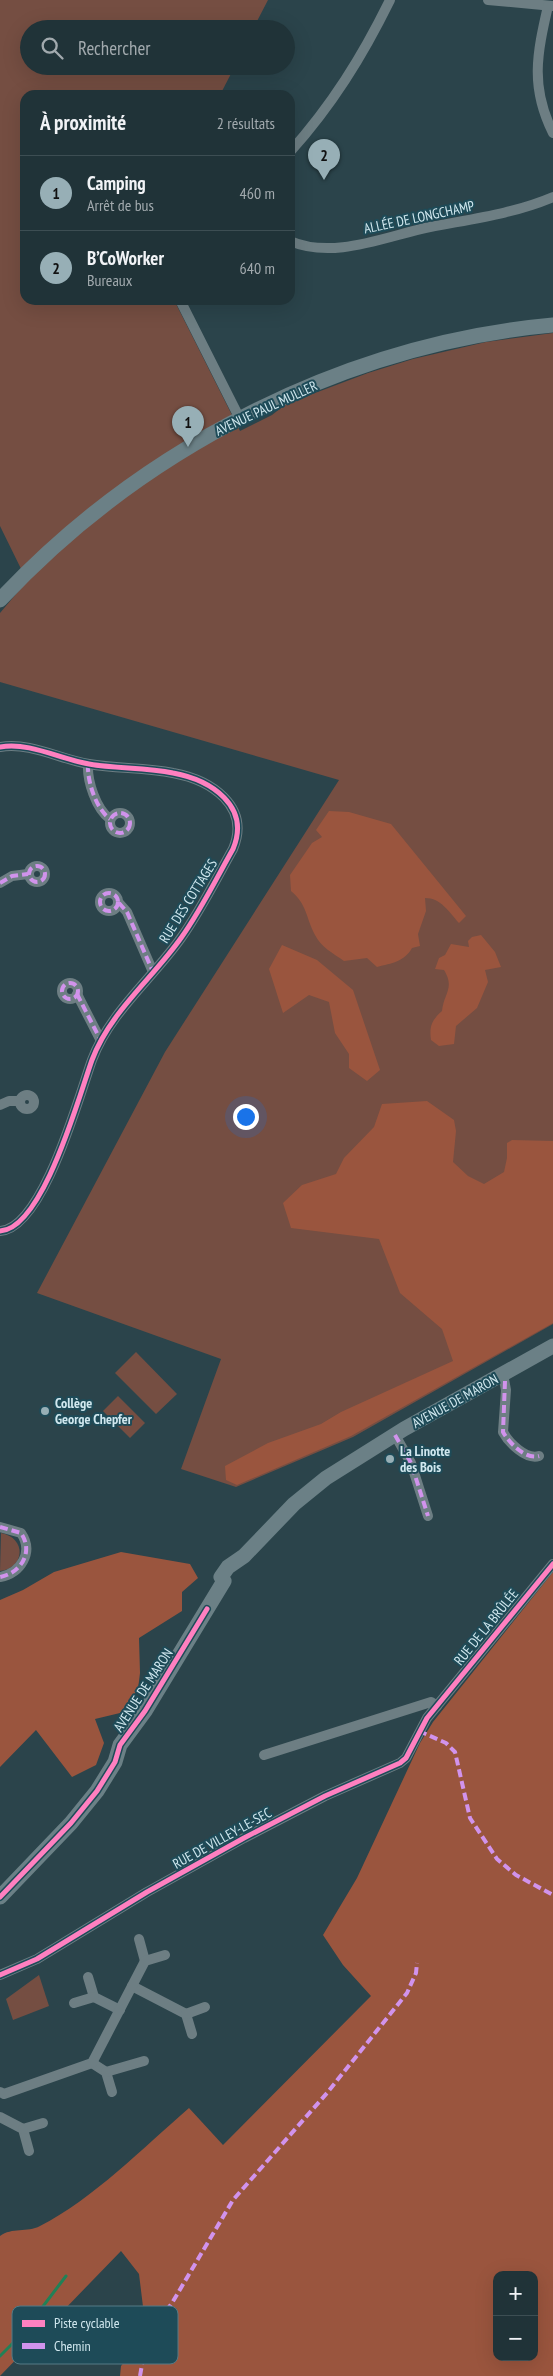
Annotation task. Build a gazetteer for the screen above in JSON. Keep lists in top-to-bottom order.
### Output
{
  "streets": {
    "street": [
      "ALLÉE DE LONGCHAMP",
      "AVENUE PAUL MULLER",
      "RUE DES COTTAGES",
      "AVENUE DE MARON",
      "RUE DE LA BRÛLÉE",
      "RUE DE VILLEY-LE-SEC"
    ]
  },
  "crossings": [
    ["RUE DE LA BRÛLÉE", "RUE DE VILLEY-LE-SEC"]
  ],
  "places": ["Collège George Chepfer", "La Linotte des Bois"],
  "legend": ["Piste cyclable", "Chemin"],
  "page": {
    "search": "Rechercher",
    "heading": ["À proximité", "2 résultats"],
    "pins": ["2", "1"],
    "list": [
      {
        "mark": "1",
        "name": "Camping",
        "note": "Arrêt de bus",
        "value": "460 m"
      },
      {
        "mark": "2",
        "name": "B’CoWorker",
        "note": "Bureaux",
        "value": "640 m"
      }
    ],
    "map_buttons": ["+", "−"]
  }
}
